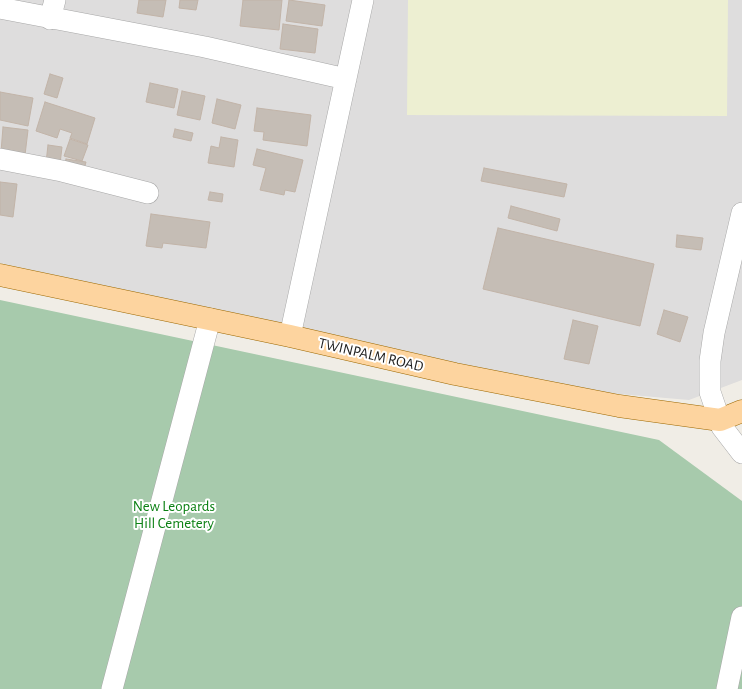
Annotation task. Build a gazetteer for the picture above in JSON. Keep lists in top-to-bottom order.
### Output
{
  "streets": {
    "main road": ["TWINPALM ROAD"]
  },
  "parks": ["New Leopards Hill Cemetery"]
}
